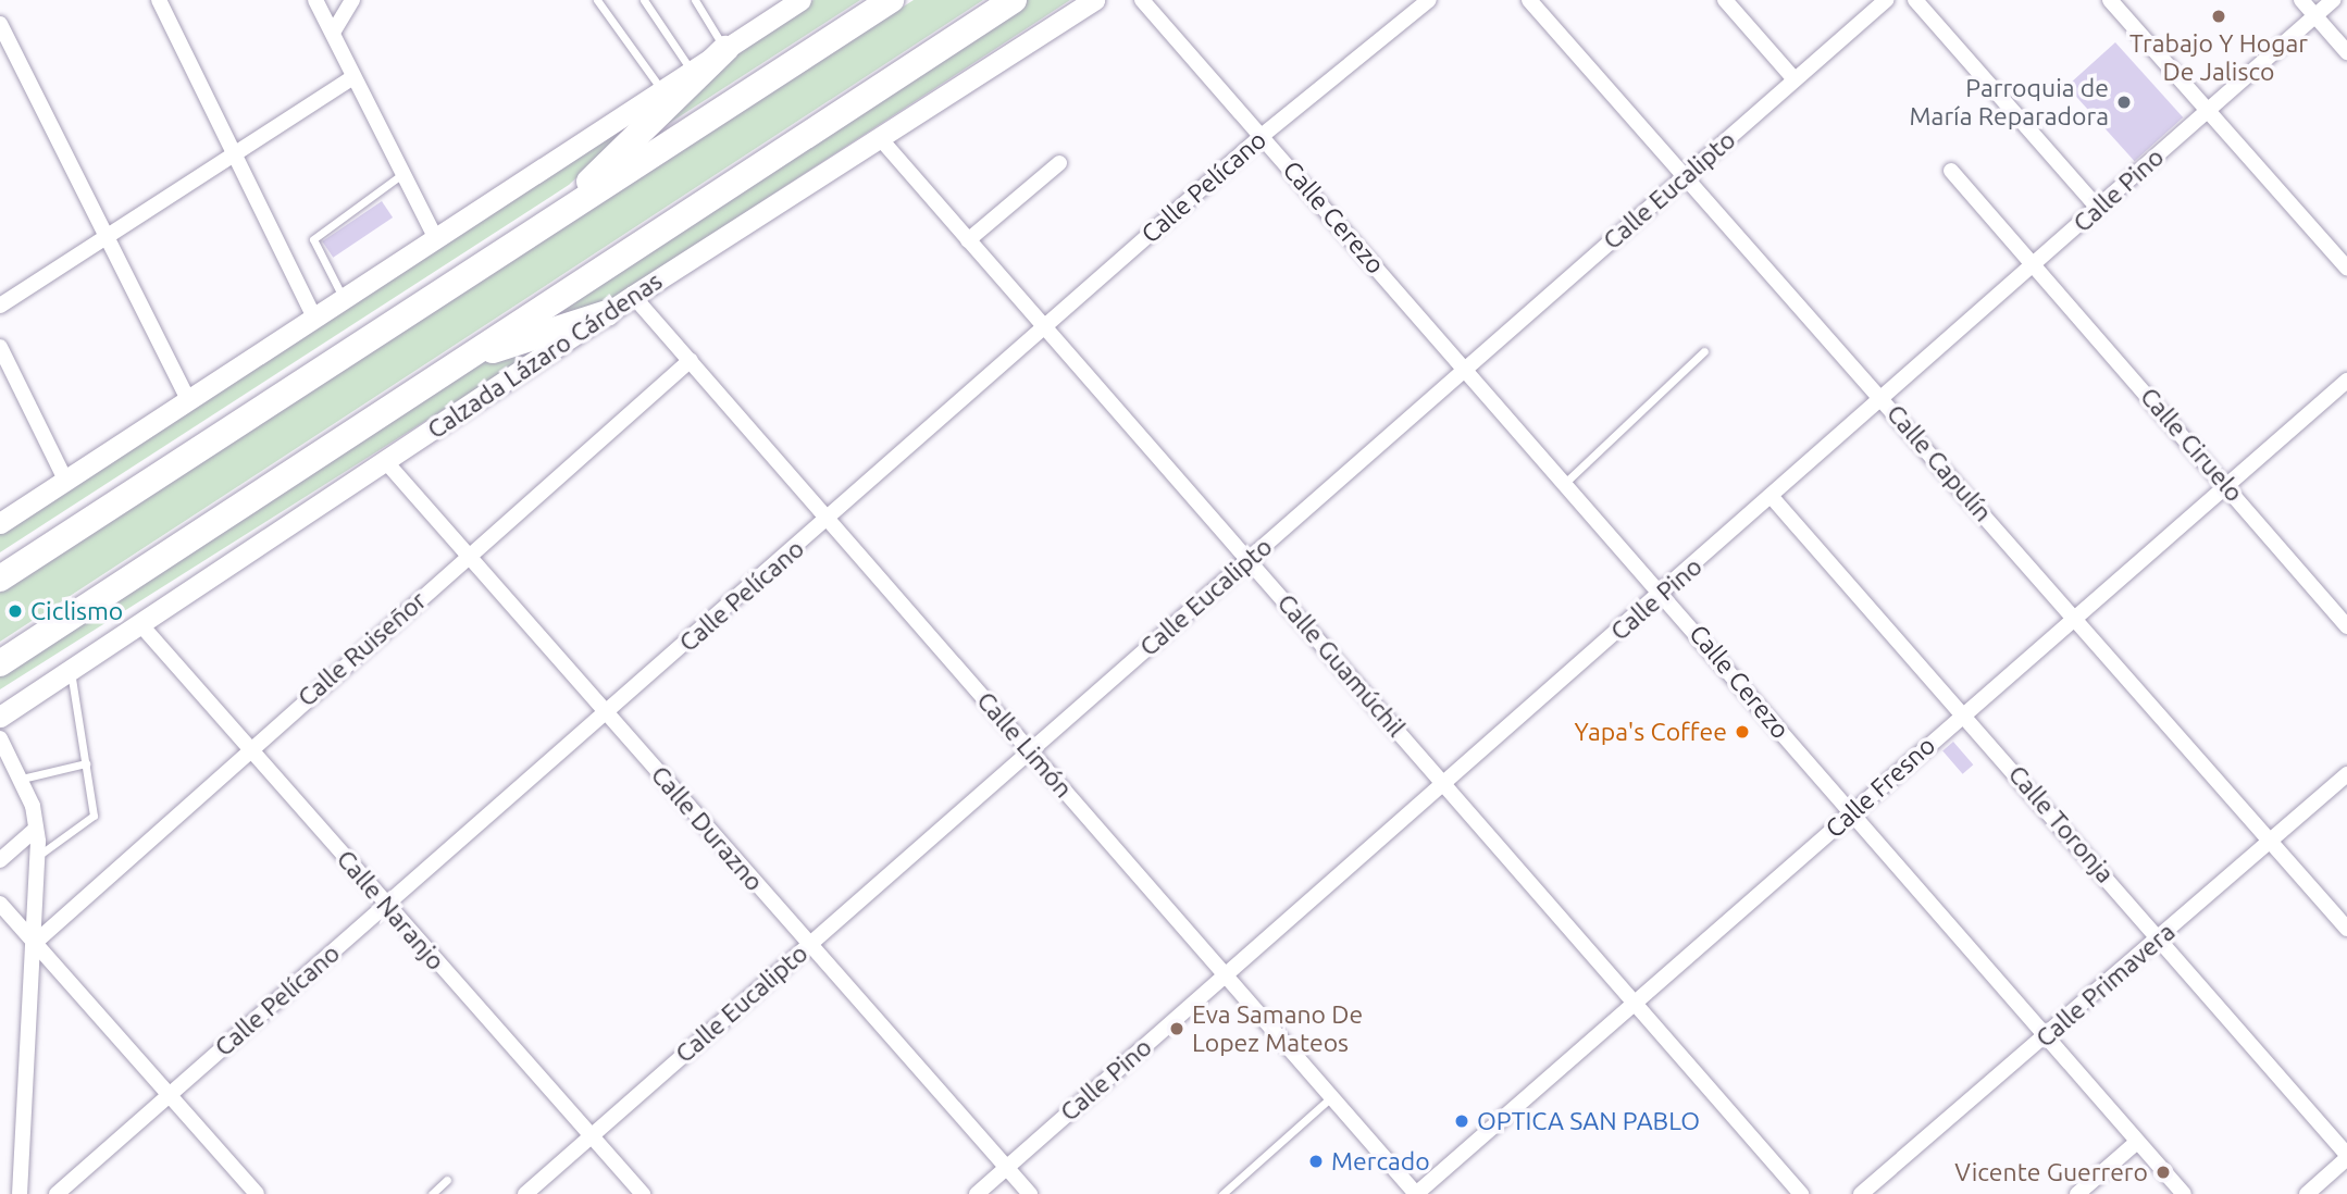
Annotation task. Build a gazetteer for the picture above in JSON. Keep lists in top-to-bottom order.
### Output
{
  "streets": {
    "highway": ["Calzada Lázaro Cárdenas"],
    "street": [
      "Calle Pelícano",
      "Calle Eucalipto",
      "Calle Pino",
      "Calle Cerezo",
      "Calle Ciruelo",
      "Calle Capulín",
      "Calle Ruiseñor",
      "Calle Guamúchil",
      "Calle Limón",
      "Calle Fresno",
      "Calle Toronja",
      "Calle Durazno",
      "Calle Naranjo",
      "Calle Primavera"
    ]
  },
  "crossings": [
    ["Calle Pelícano", "Calle Cerezo"],
    ["Calle Pelícano", "Calle Guamúchil"],
    ["Calle Pelícano", "Calle Limón"],
    ["Calle Pelícano", "Calle Durazno"],
    ["Calle Pelícano", "Calle Naranjo"],
    ["Calle Eucalipto", "Calle Cerezo"],
    ["Calle Eucalipto", "Calle Capulín"],
    ["Calle Eucalipto", "Calle Guamúchil"],
    ["Calle Eucalipto", "Calle Limón"],
    ["Calle Eucalipto", "Calle Durazno"],
    ["Calle Eucalipto", "Calle Naranjo"],
    ["Calle Pino", "Calle Cerezo"],
    ["Calle Pino", "Calle Ciruelo"],
    ["Calle Pino", "Calle Capulín"],
    ["Calle Pino", "Calle Guamúchil"],
    ["Calle Pino", "Calle Limón"],
    ["Calle Pino", "Calle Toronja"],
    ["Calle Pino", "Calle Durazno"],
    ["Calle Cerezo", "Calle Fresno"],
    ["Calle Cerezo", "Calle Primavera"],
    ["Calzada Lázaro Cárdenas", "Calle Guamúchil"],
    ["Calzada Lázaro Cárdenas", "Calle Limón"],
    ["Calzada Lázaro Cárdenas", "Calle Durazno"],
    ["Calzada Lázaro Cárdenas", "Calle Naranjo"],
    ["Calle Ciruelo", "Calle Fresno"],
    ["Calle Capulín", "Calle Fresno"],
    ["Calle Capulín", "Calle Primavera"],
    ["Calle Ruiseñor", "Calle Limón"],
    ["Calle Ruiseñor", "Calle Durazno"],
    ["Calle Ruiseñor", "Calle Naranjo"],
    ["Calle Guamúchil", "Calle Fresno"],
    ["Calle Limón", "Calle Fresno"],
    ["Calle Fresno", "Calle Toronja"],
    ["Calle Toronja", "Calle Primavera"]
  ],
  "places": [
    "Trabajo Y Hogar De Jalisco",
    "Parroquia de María Reparadora",
    "Ciclismo",
    "Yapa's Coffee",
    "Eva Samano De Lopez Mateos",
    "OPTICA SAN PABLO",
    "Mercado",
    "Vicente Guerrero"
  ]
}
